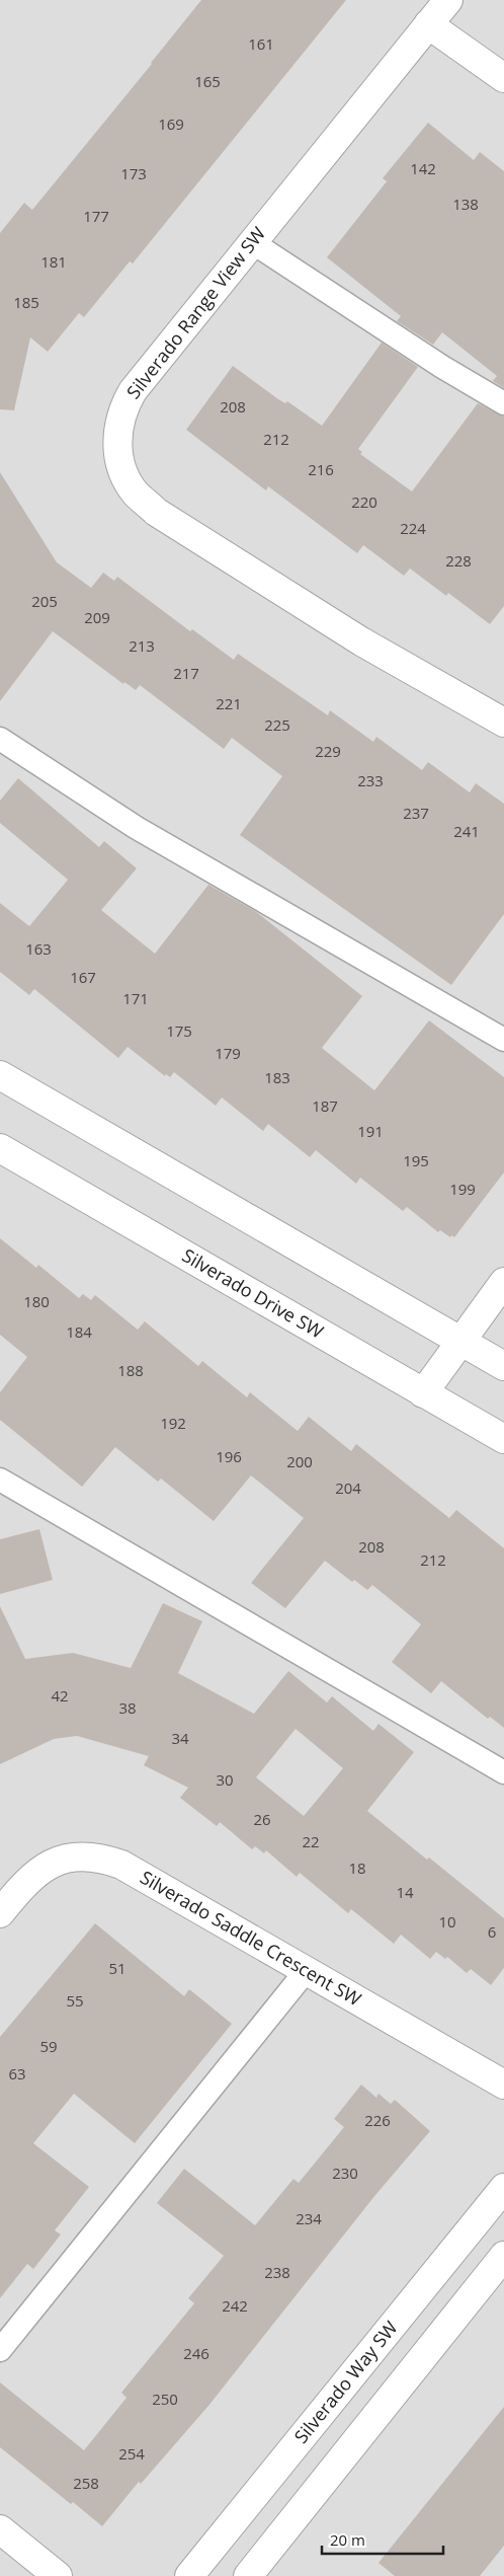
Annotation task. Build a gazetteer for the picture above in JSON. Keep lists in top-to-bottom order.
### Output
{
  "streets": {
    "street": [
      "Silverado Range View SW",
      "Silverado Drive SW",
      "Silverado Saddle Crescent SW",
      "Silverado Way SW"
    ]
  },
  "house_numbers": [
    "161",
    "165",
    "169",
    "142",
    "173",
    "138",
    "177",
    "181",
    "185",
    "208",
    "212",
    "216",
    "220",
    "224",
    "228",
    "205",
    "209",
    "213",
    "217",
    "221",
    "225",
    "229",
    "233",
    "237",
    "241",
    "163",
    "167",
    "171",
    "175",
    "179",
    "183",
    "187",
    "191",
    "195",
    "199",
    "180",
    "184",
    "188",
    "192",
    "196",
    "200",
    "204",
    "208",
    "212",
    "42",
    "38",
    "34",
    "30",
    "26",
    "22",
    "18",
    "14",
    "10",
    "6",
    "51",
    "55",
    "59",
    "63",
    "226",
    "230",
    "234",
    "238",
    "242",
    "246",
    "250",
    "254",
    "258"
  ],
  "scale_bar": "20 m"
}
